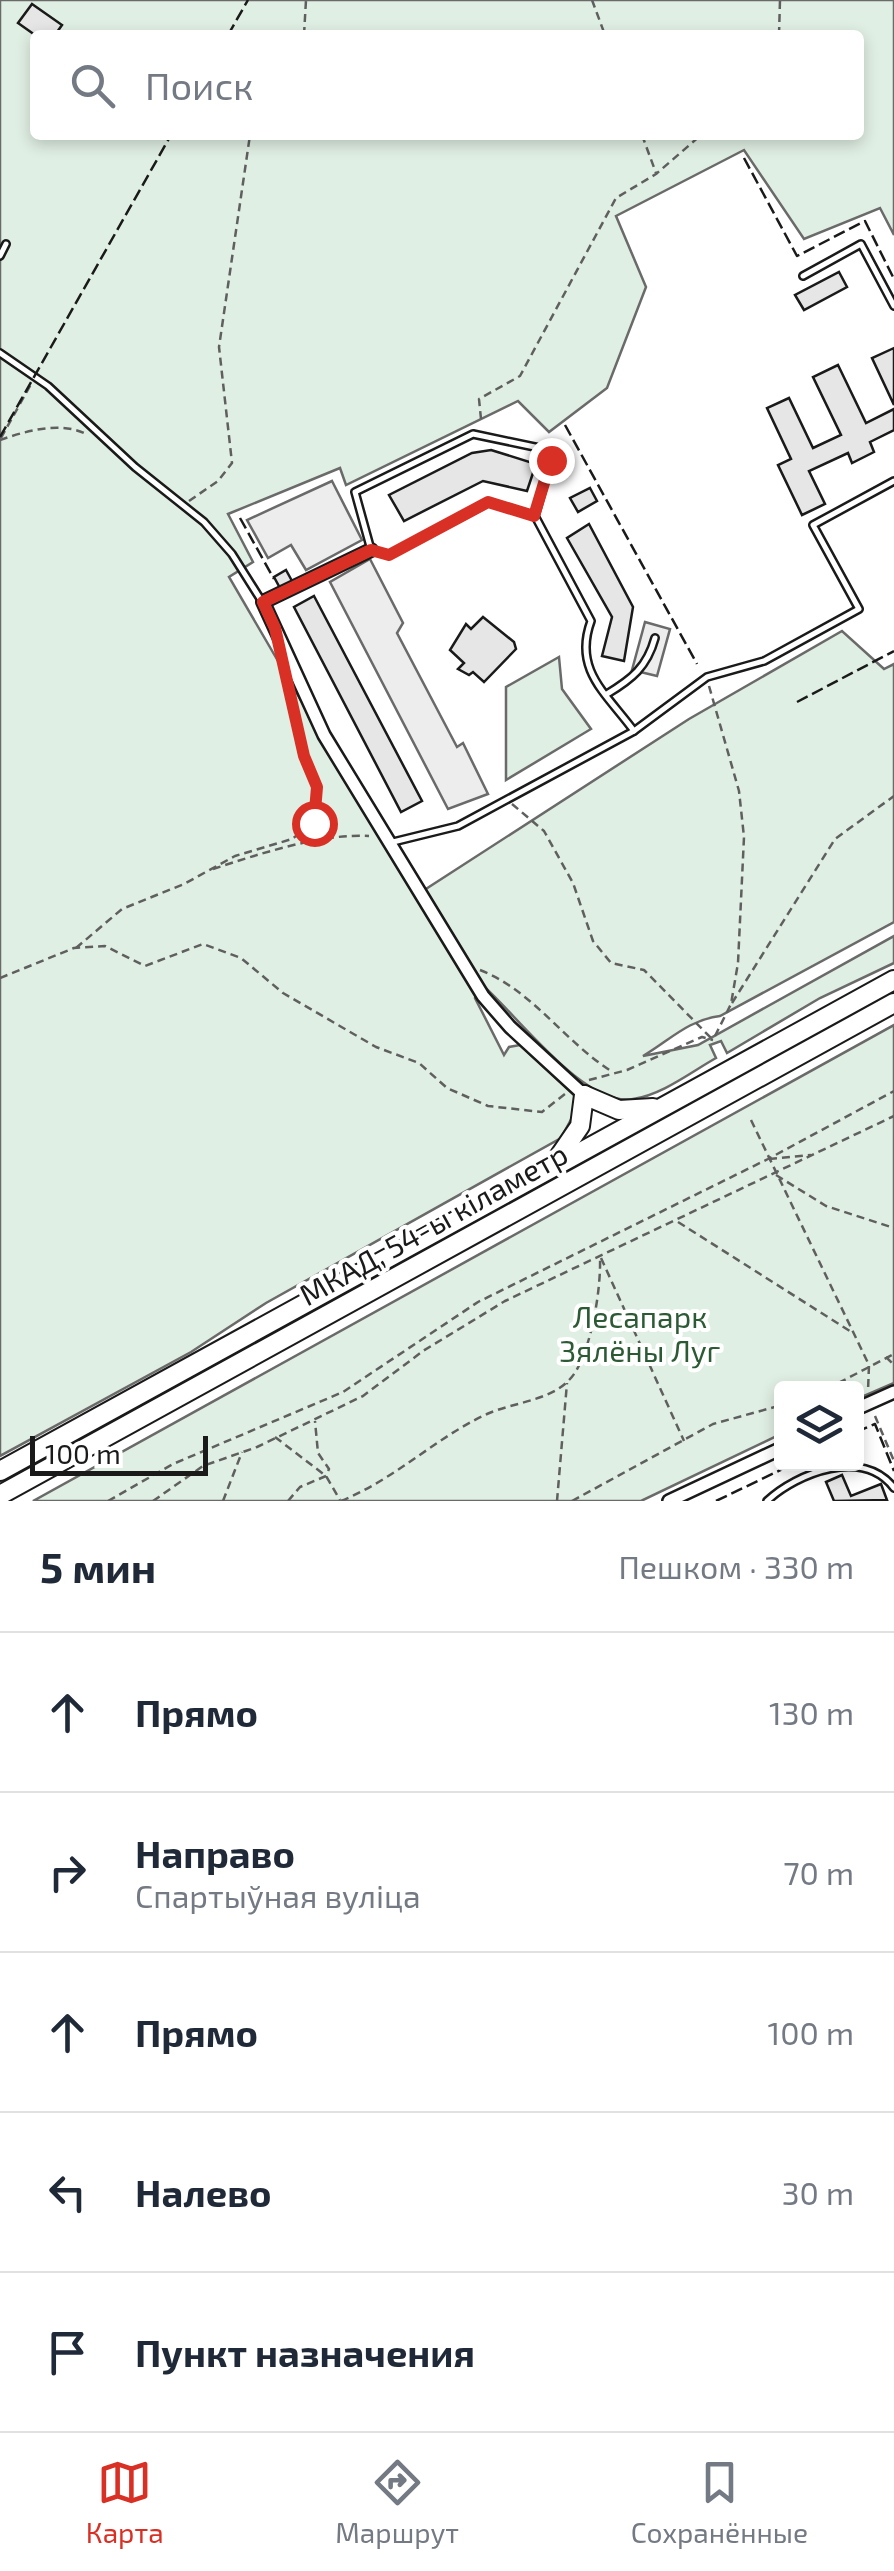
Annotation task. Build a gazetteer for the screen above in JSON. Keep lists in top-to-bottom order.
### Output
{
  "streets": {
    "highway": ["МКАД, 54-ы кіламетр"]
  },
  "parks": ["Лесапарк Зялёны Луг"],
  "scale_bar": "100 m",
  "page": {
    "search": "Поиск",
    "scale": "100 m",
    "heading": ["5 мин", "Пешком · 330 m"],
    "list": [
      ["Прямо", "130 m"],
      ["Направо", "Спартыўная вуліца", "70 m"],
      ["Прямо", "100 m"],
      ["Налево", "30 m"],
      "Пункт назначения"
    ],
    "nav": ["Карта", "Маршрут", "Сохранённые"]
  }
}
